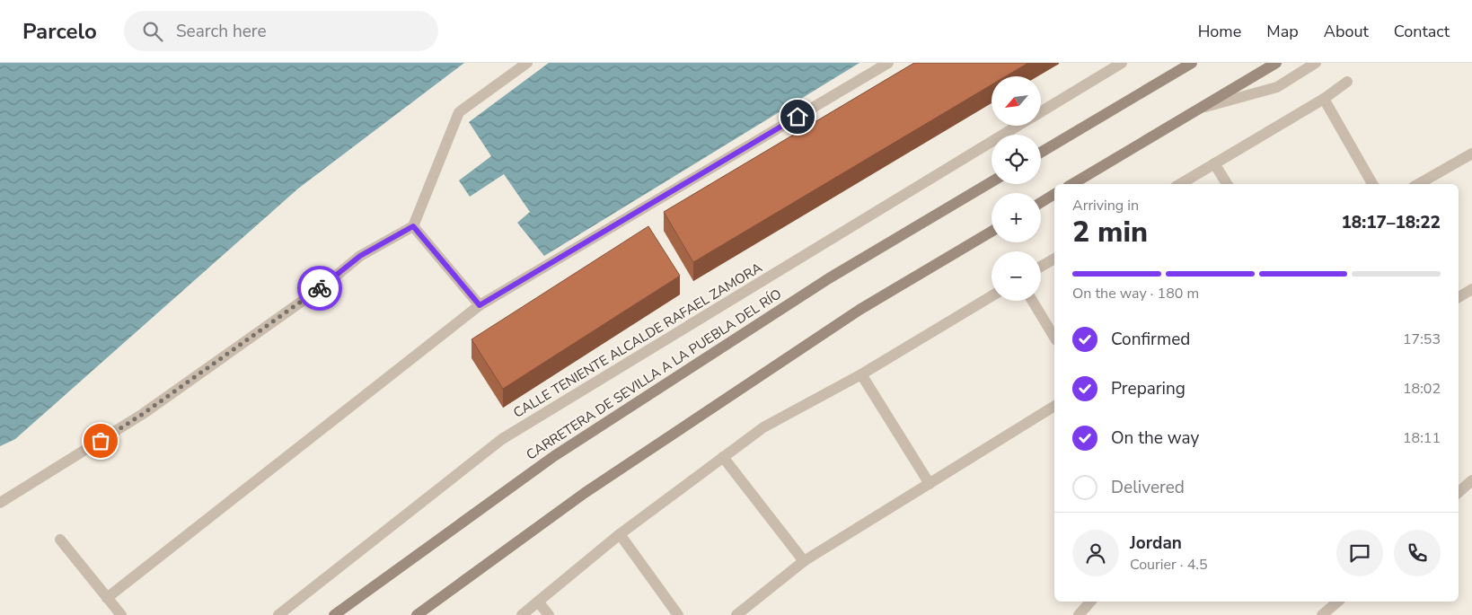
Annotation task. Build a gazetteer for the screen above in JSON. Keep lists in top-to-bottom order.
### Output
{
  "streets": {
    "main road": ["CARRETERA DE SEVILLA A LA PUEBLA DEL RÍO"],
    "street": ["CALLE TENIENTE ALCALDE RAFAEL ZAMORA"]
  },
  "north": "bottom left",
  "page": {
    "header": "Parcelo",
    "search": "Search here",
    "nav": [
      "Home",
      "Map",
      "About",
      "Contact"
    ],
    "map_buttons": ["+", "−"],
    "heading": ["2 min", "Arriving in", "18:17–18:22"],
    "panel": ["Jordan", "Courier · 4.5"],
    "bar": "On the way · 180 m",
    "list": [
      ["Confirmed", "17:53"],
      ["Preparing", "18:02"],
      ["On the way", "18:11"],
      "Delivered"
    ]
  }
}
